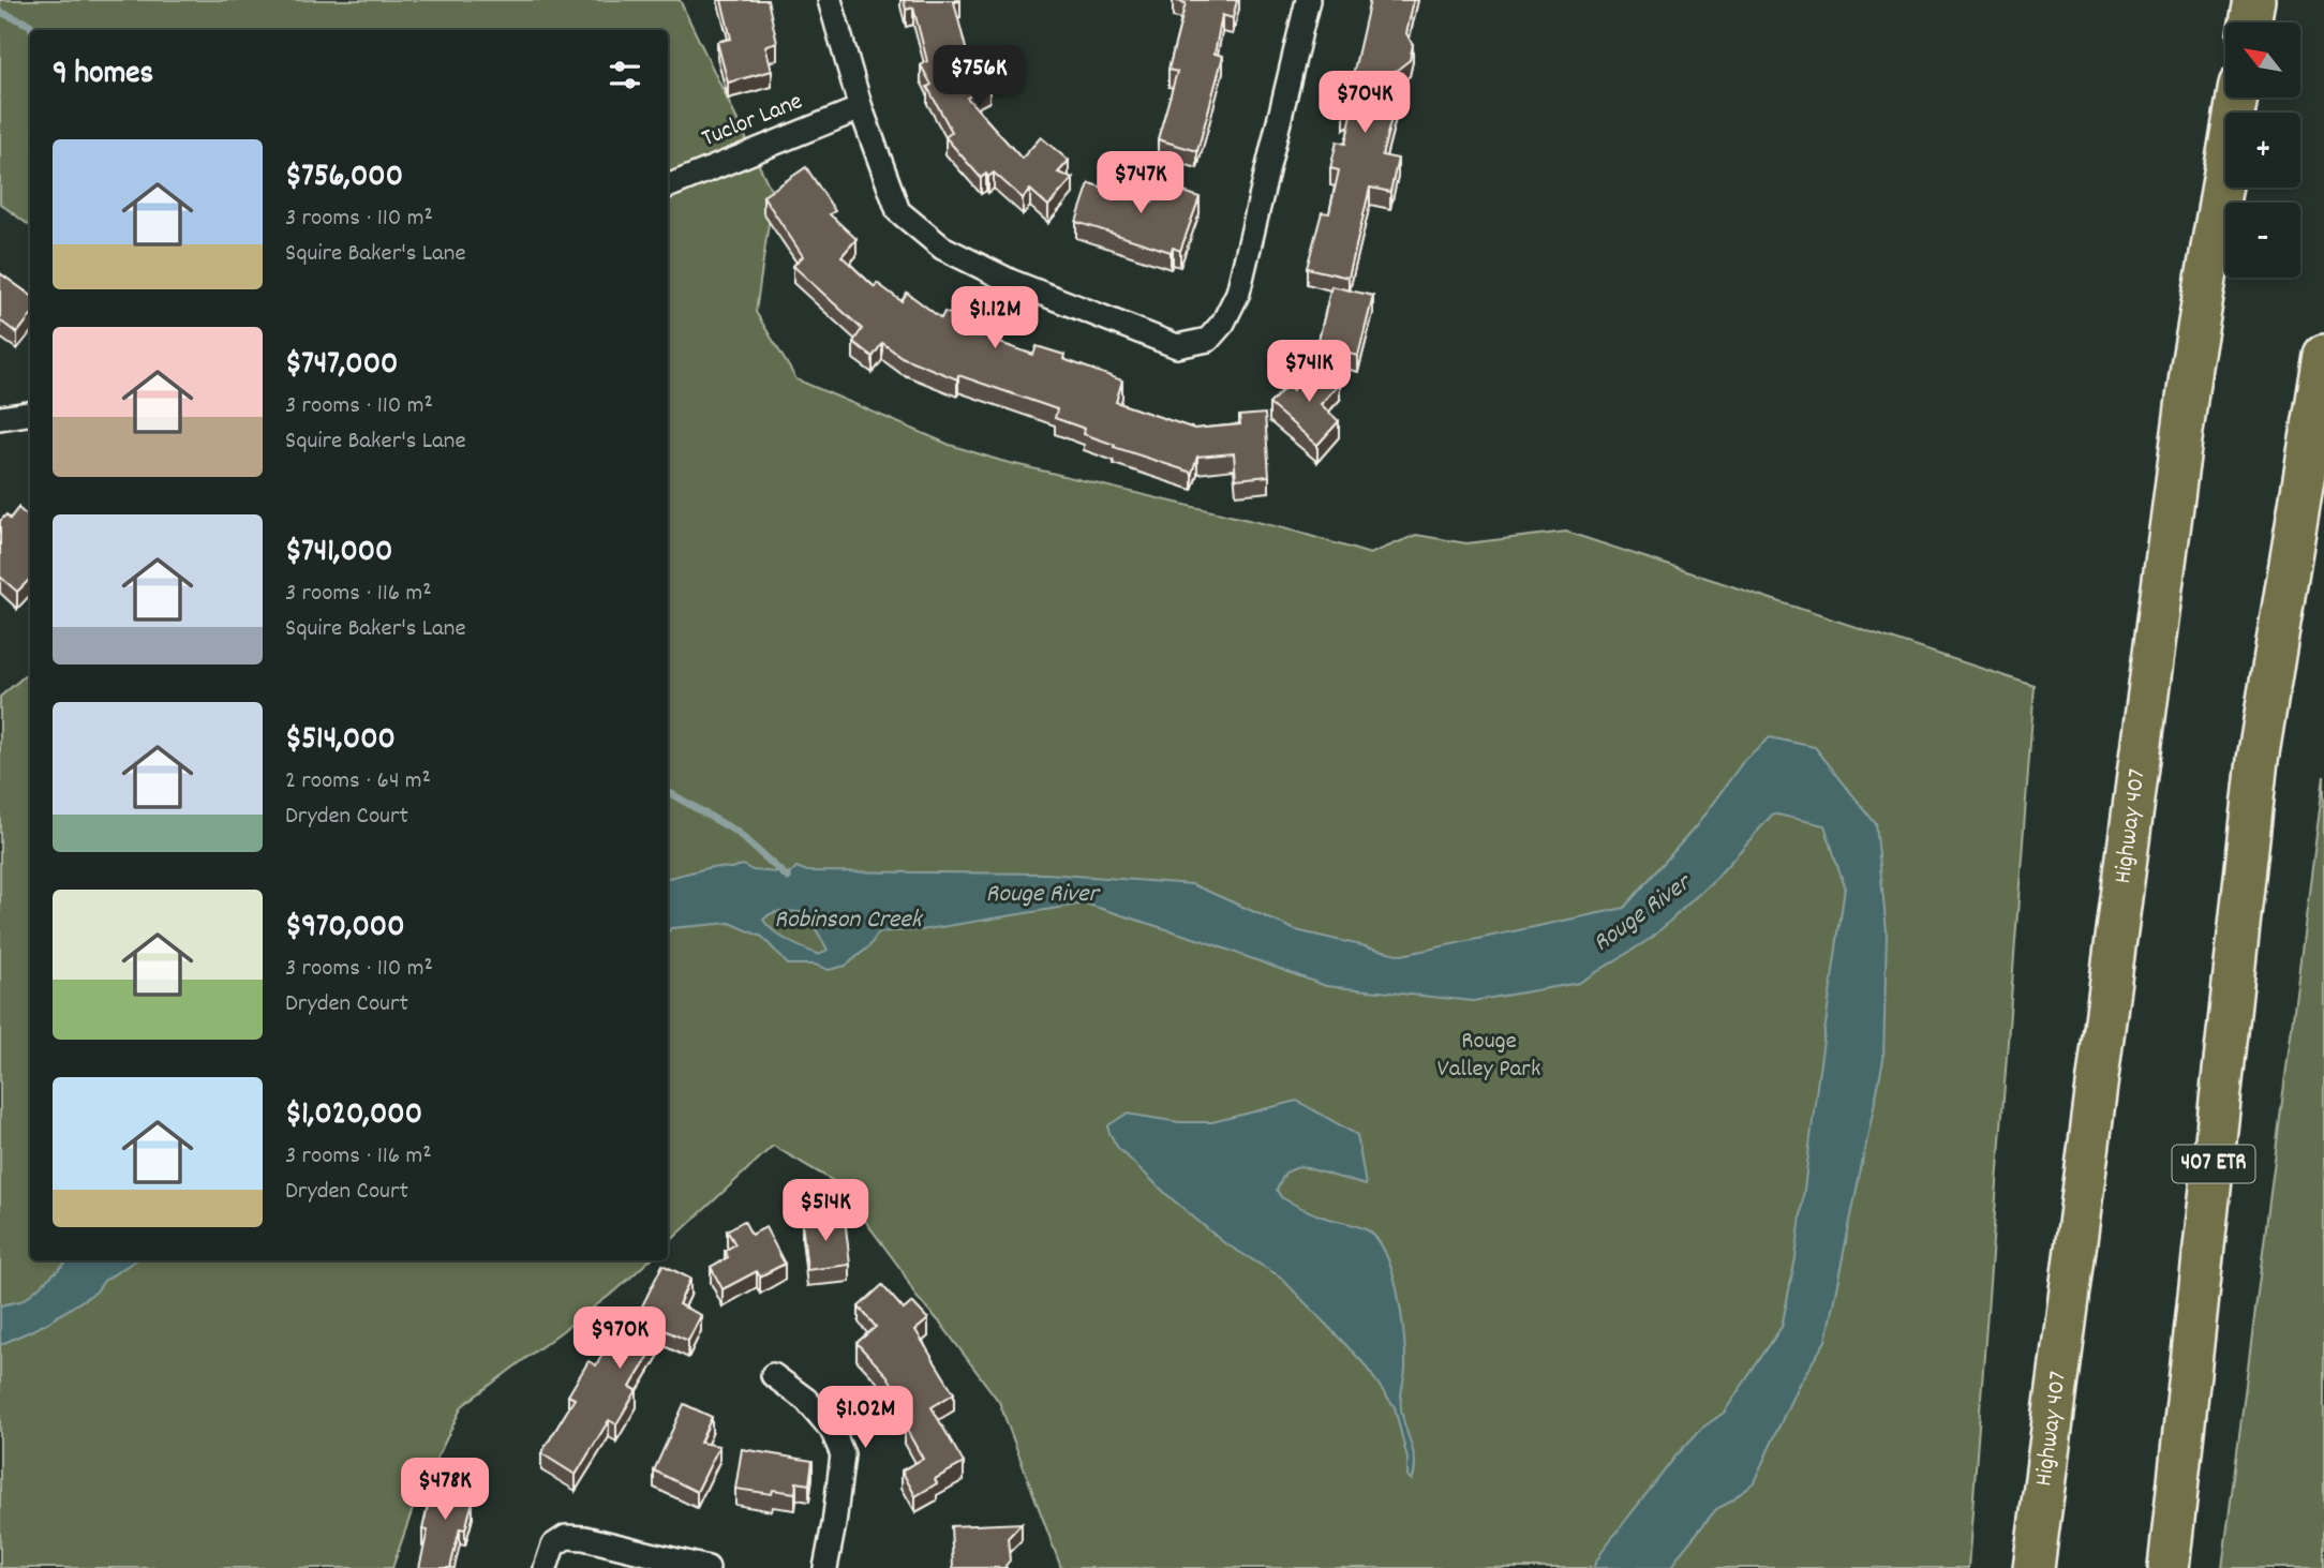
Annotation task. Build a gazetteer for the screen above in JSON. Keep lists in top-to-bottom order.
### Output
{
  "streets": {
    "highway": ["Highway 407", "407 ETR"],
    "street": ["Tuclor Lane"]
  },
  "water": ["Rouge River", "Robinson Creek"],
  "parks": ["Rouge Valley Park"],
  "north": "top left",
  "page": {
    "map_buttons": ["+", "−"],
    "heading": "9 homes",
    "price": [
      "$756K",
      "$704K",
      "$747K",
      "$1.12M",
      "$741K",
      "$514K",
      "$970K",
      "$1.02M",
      "$478K"
    ],
    "list": [
      {
        "name": "$756,000",
        "note": "3 rooms · 110 m² · Squire Baker's Lane"
      },
      {
        "name": "$747,000",
        "note": "3 rooms · 110 m² · Squire Baker's Lane"
      },
      {
        "name": "$741,000",
        "note": "3 rooms · 116 m² · Squire Baker's Lane"
      },
      {
        "name": "$514,000",
        "note": "2 rooms · 64 m² · Dryden Court"
      },
      {
        "name": "$970,000",
        "note": "3 rooms · 110 m² · Dryden Court"
      },
      {
        "name": "$1,020,000",
        "note": "3 rooms · 116 m² · Dryden Court"
      }
    ]
  }
}
